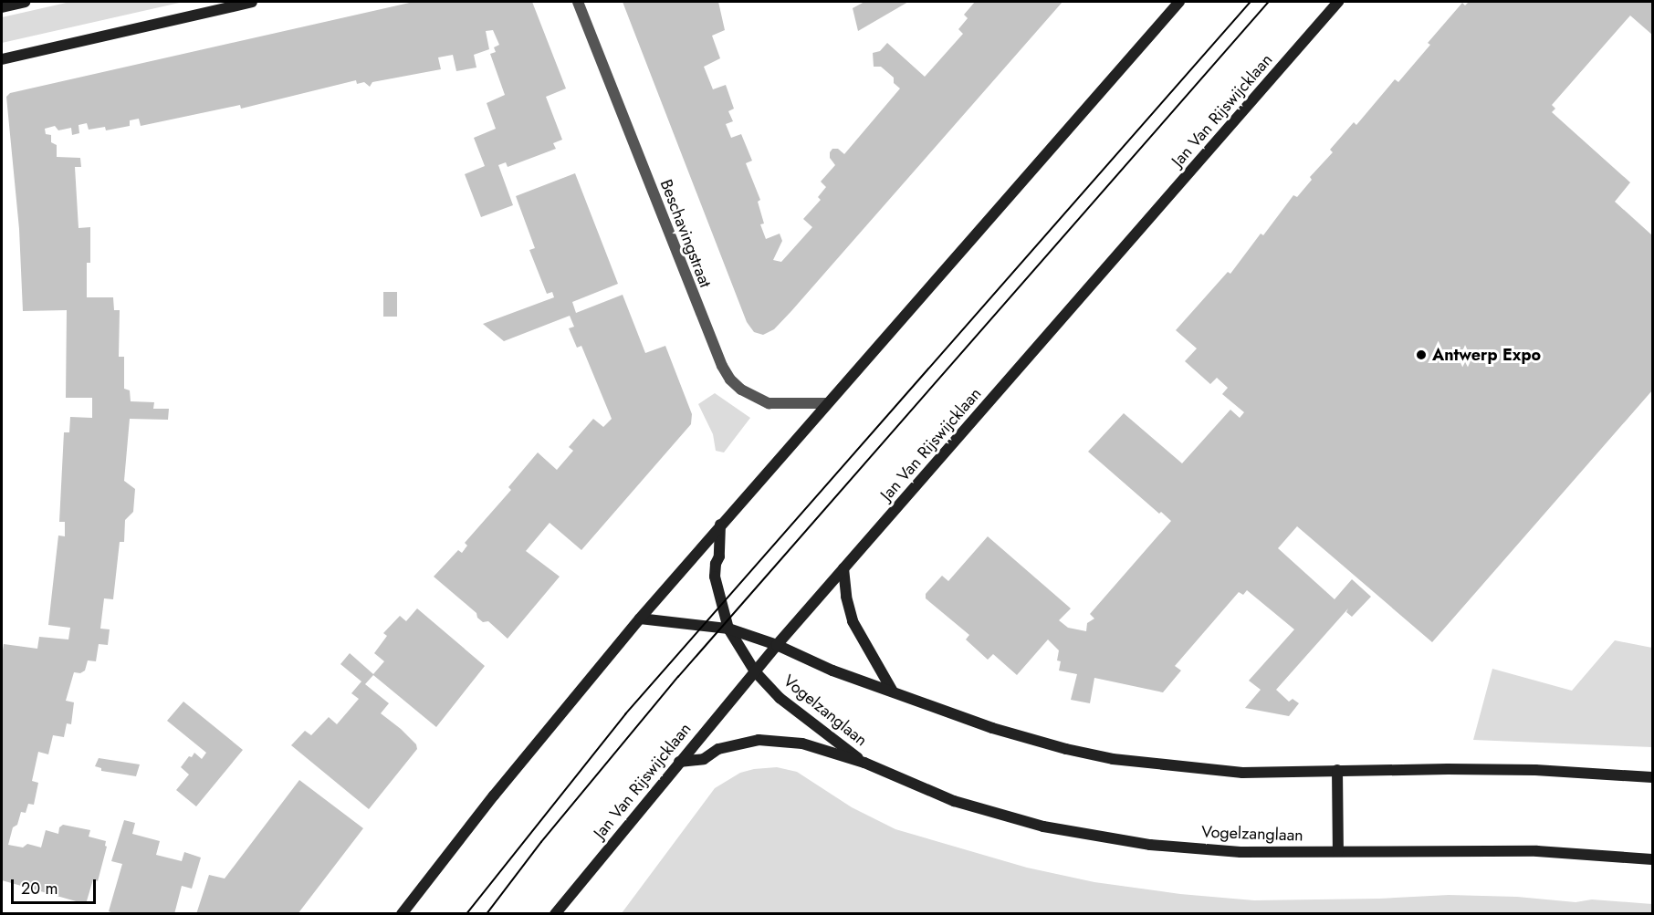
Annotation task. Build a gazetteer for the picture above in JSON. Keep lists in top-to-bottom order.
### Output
{
  "streets": {
    "street": ["Jan Van Rijswijcklaan", "Beschavingstraat", "Vogelzanglaan"]
  },
  "crossings": [
    ["Jan Van Rijswijcklaan", "Vogelzanglaan"]
  ],
  "places": ["Antwerp Expo"],
  "scale_bar": "20 m"
}
